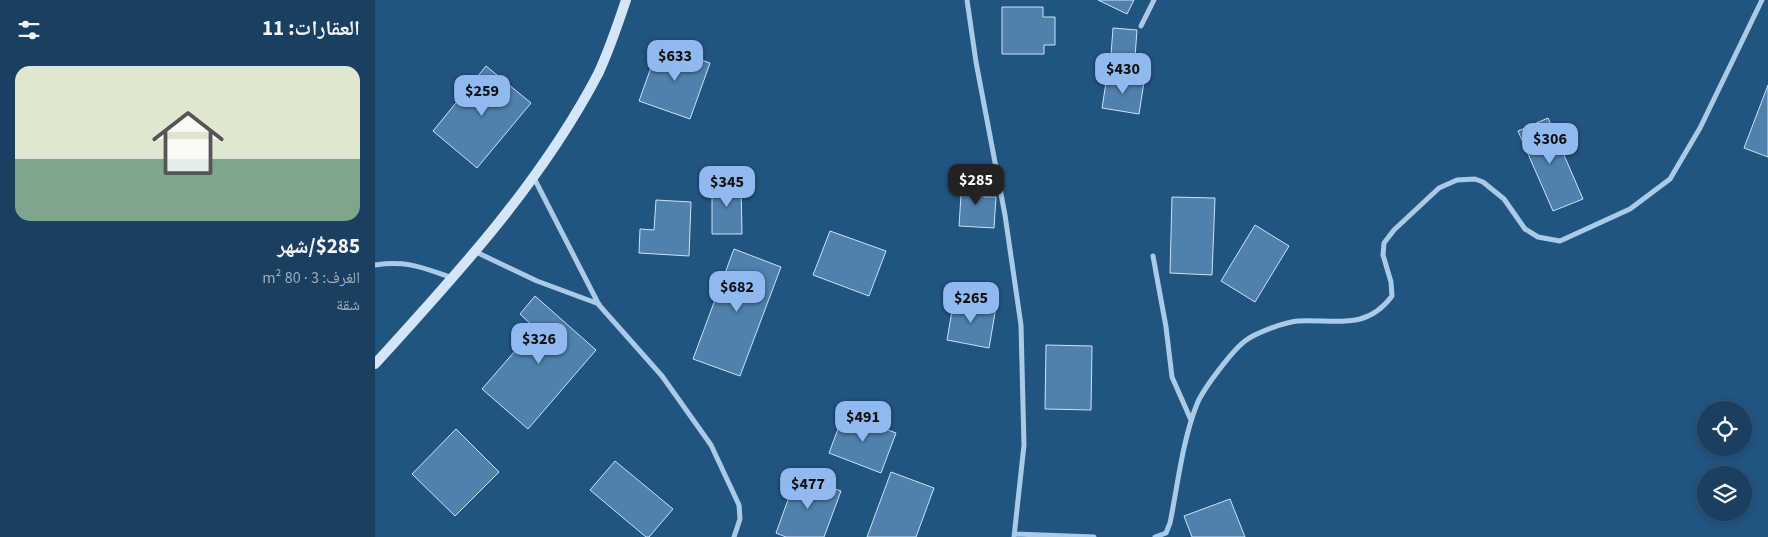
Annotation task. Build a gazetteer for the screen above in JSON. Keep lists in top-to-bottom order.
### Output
{
  "page": {
    "heading": "العقارات: 11",
    "price": [
      "$633",
      "$430",
      "$259",
      "$306",
      "$285",
      "$345",
      "$682",
      "$265",
      "$326",
      "$491",
      "$477"
    ],
    "list": [
      {
        "name": "$285/شهر",
        "note": "الغرف: 3 · 80 m² · شقة"
      }
    ]
  }
}
